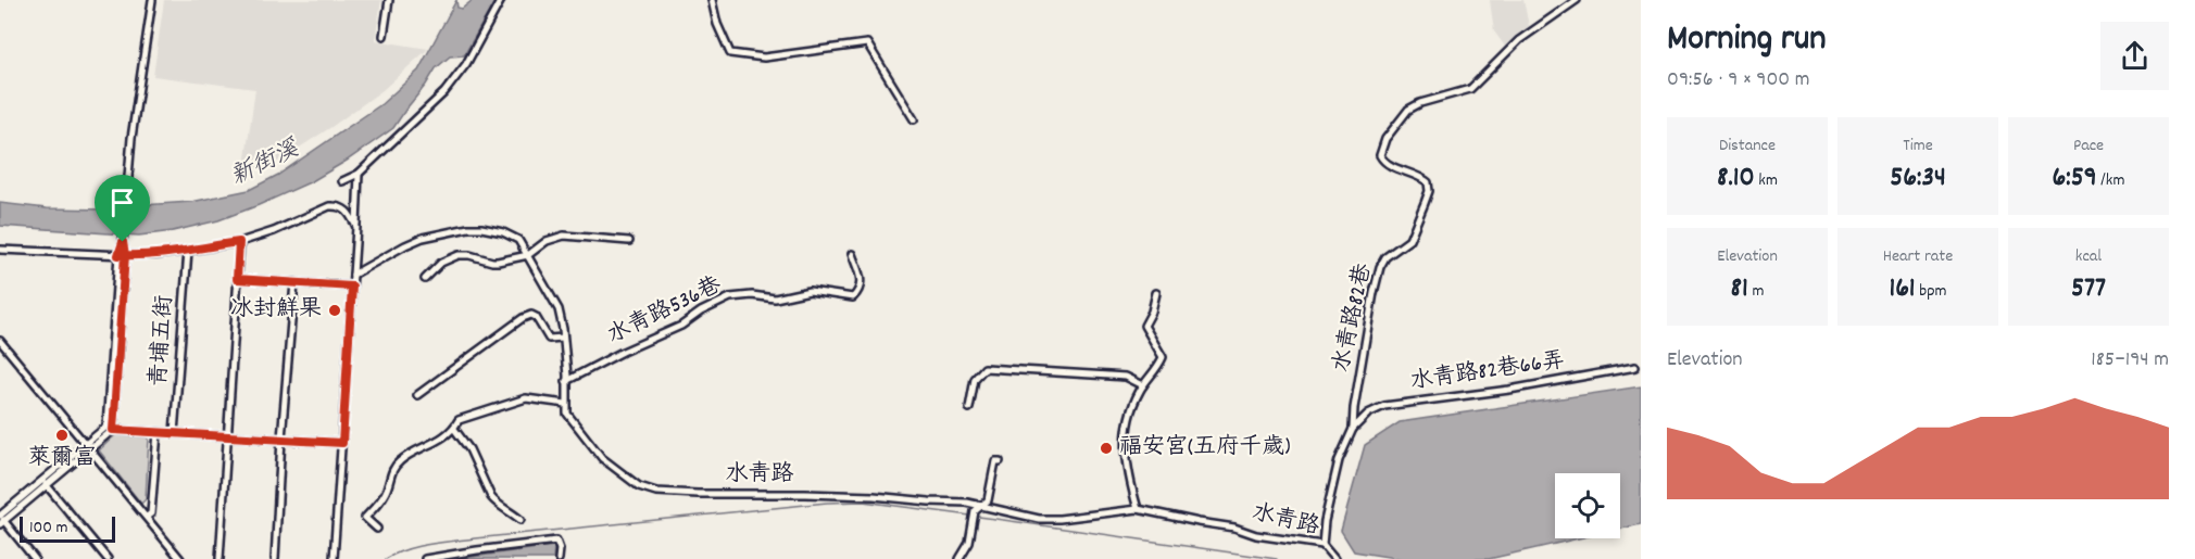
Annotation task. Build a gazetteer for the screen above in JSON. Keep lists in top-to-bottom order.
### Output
{
  "streets": {
    "street": [
      "水青路536巷",
      "水青路82巷",
      "青埔五街",
      "水青路82巷66弄",
      "水青路"
    ]
  },
  "crossings": [
    ["水青路536巷", "水青路"],
    ["水青路82巷", "水青路82巷66弄"],
    ["水青路82巷", "水青路"]
  ],
  "water": ["新街溪"],
  "places": ["冰封鮮果", "萊爾富", "福安宮(五府千歲)"],
  "scale_bar": "100 m",
  "page": {
    "heading": ["Morning run", "09:56 · 9 × 900 m"],
    "stats": [
      ["Distance", "8.10 km"],
      ["Time", "56:34"],
      ["Pace", "6:59 /km"],
      ["Elevation", "81 m"],
      ["Heart rate", "161 bpm"],
      ["kcal", "577"]
    ],
    "chart": ["Elevation", "185–194 m"],
    "scale": "100 m"
  }
}
